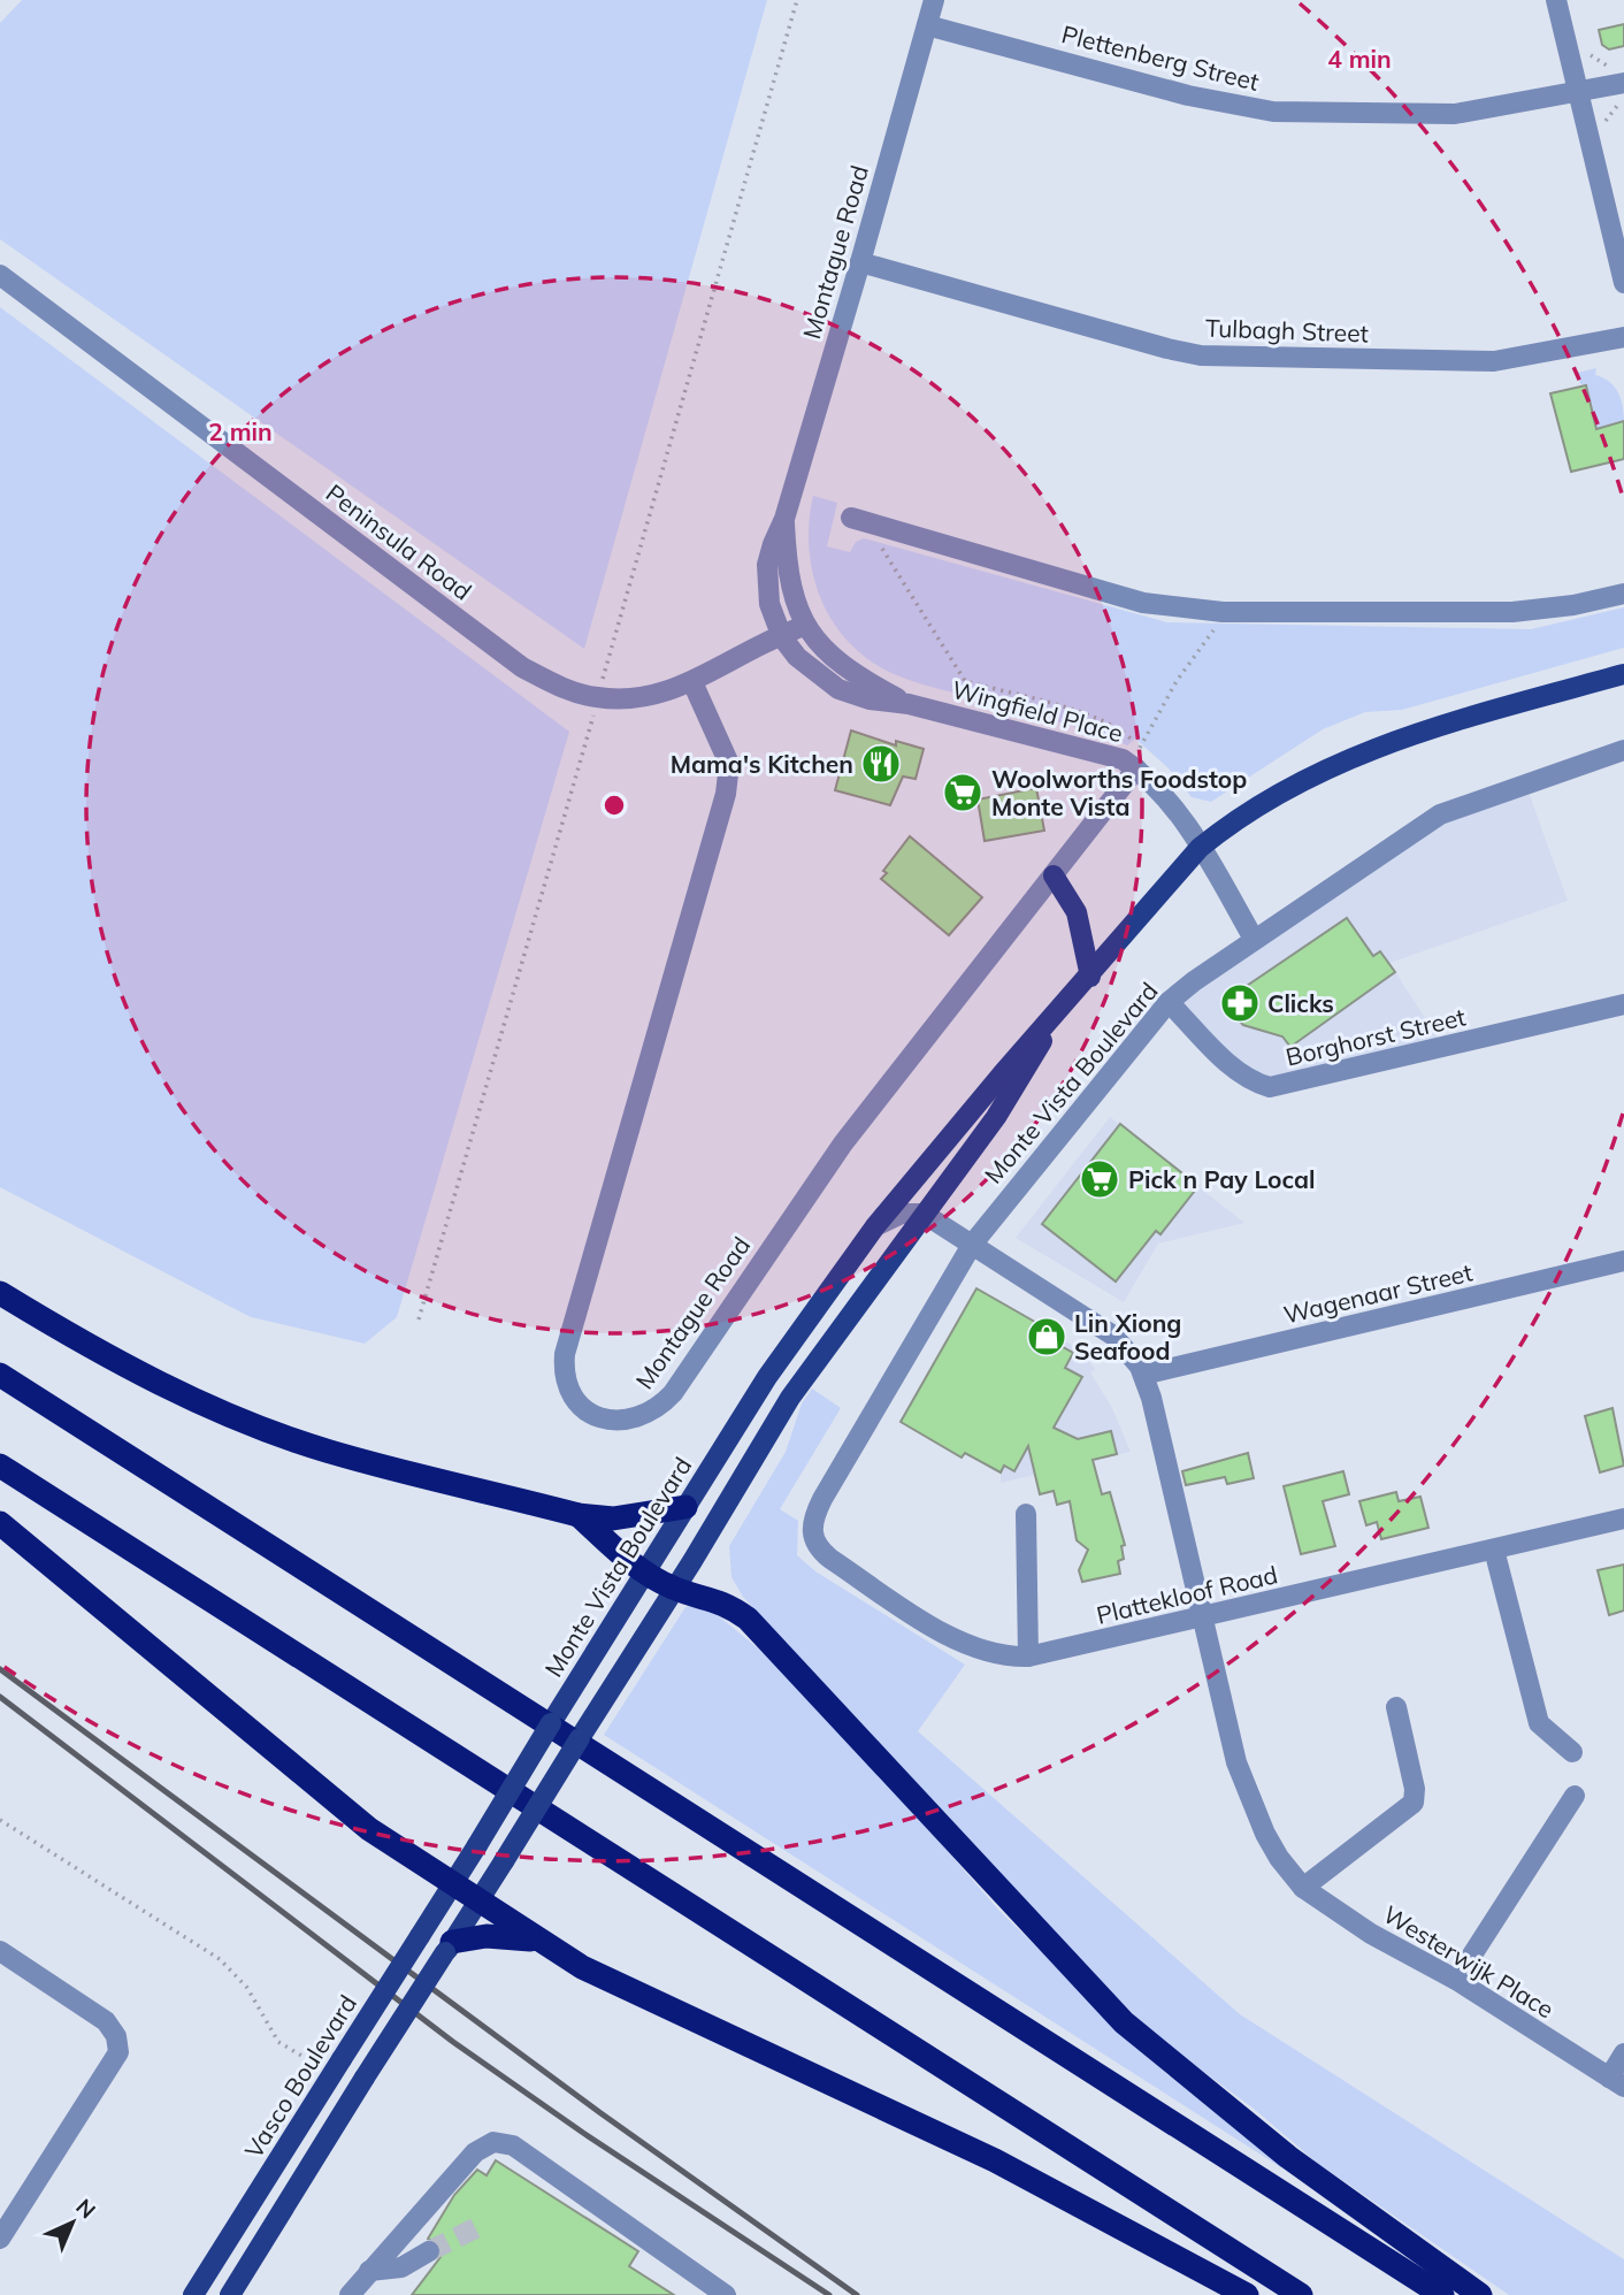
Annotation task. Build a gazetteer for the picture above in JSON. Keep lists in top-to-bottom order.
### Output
{
  "streets": {
    "main road": ["Monte Vista Boulevard", "Vasco Boulevard"],
    "street": [
      "Plettenberg Street",
      "Montague Road",
      "Tulbagh Street",
      "Peninsula Road",
      "Wingfield Place",
      "Borghorst Street",
      "Wagenaar Street",
      "Plattekloof Road",
      "Westerwijk Place"
    ]
  },
  "crossings": [
    ["Plettenberg Street", "Montague Road"],
    ["Montague Road", "Tulbagh Street"],
    ["Montague Road", "Peninsula Road"],
    ["Montague Road", "Wingfield Place"],
    ["Peninsula Road", "Wingfield Place"],
    ["Wingfield Place", "Monte Vista Boulevard"],
    ["Borghorst Street", "Monte Vista Boulevard"],
    ["Monte Vista Boulevard", "Plattekloof Road"],
    ["Monte Vista Boulevard", "Vasco Boulevard"]
  ],
  "places": {
    "restaurant": ["Mama's Kitchen"],
    "supermarket": ["Woolworths Foodstop Monte Vista", "Pick n Pay Local"],
    "pharmacy": ["Clicks"],
    "shop": ["Lin Xiong Seafood"]
  },
  "north": "top right",
  "rings": ["4 min", "2 min"]
}
